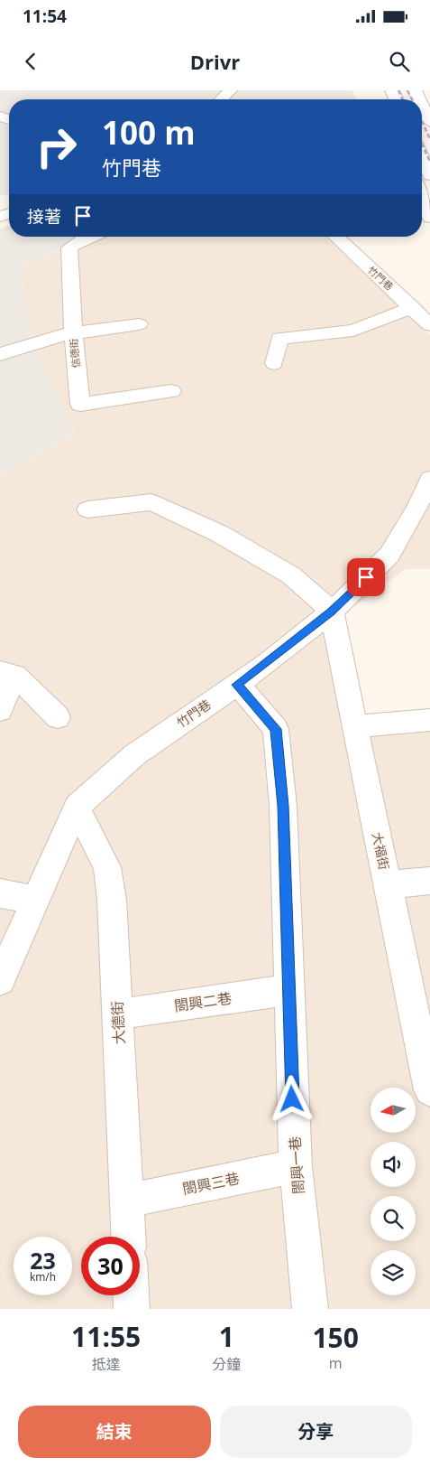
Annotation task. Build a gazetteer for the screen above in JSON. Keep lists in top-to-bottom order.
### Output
{
  "streets": {
    "street": [
      "竹門巷",
      "信德街",
      "大福街",
      "閤興二巷",
      "大德街",
      "閤興一巷",
      "閤興三巷"
    ]
  },
  "crossings": [
    ["竹門巷", "大福街"],
    ["竹門巷", "大德街"],
    ["竹門巷", "閤興一巷"],
    ["閤興二巷", "大德街"],
    ["閤興二巷", "閤興一巷"],
    ["大德街", "閤興三巷"],
    ["閤興一巷", "閤興三巷"]
  ],
  "north": "left",
  "page": {
    "status": "11:54",
    "header": "Drivr",
    "turn": ["100 m", "竹門巷"],
    "then": "接著",
    "speed": "23 km/h",
    "limit": "30",
    "eta": [
      "11:55",
      "抵達",
      "1",
      "分鐘",
      "150",
      "m"
    ],
    "buttons": ["結束", "分享"]
  }
}
